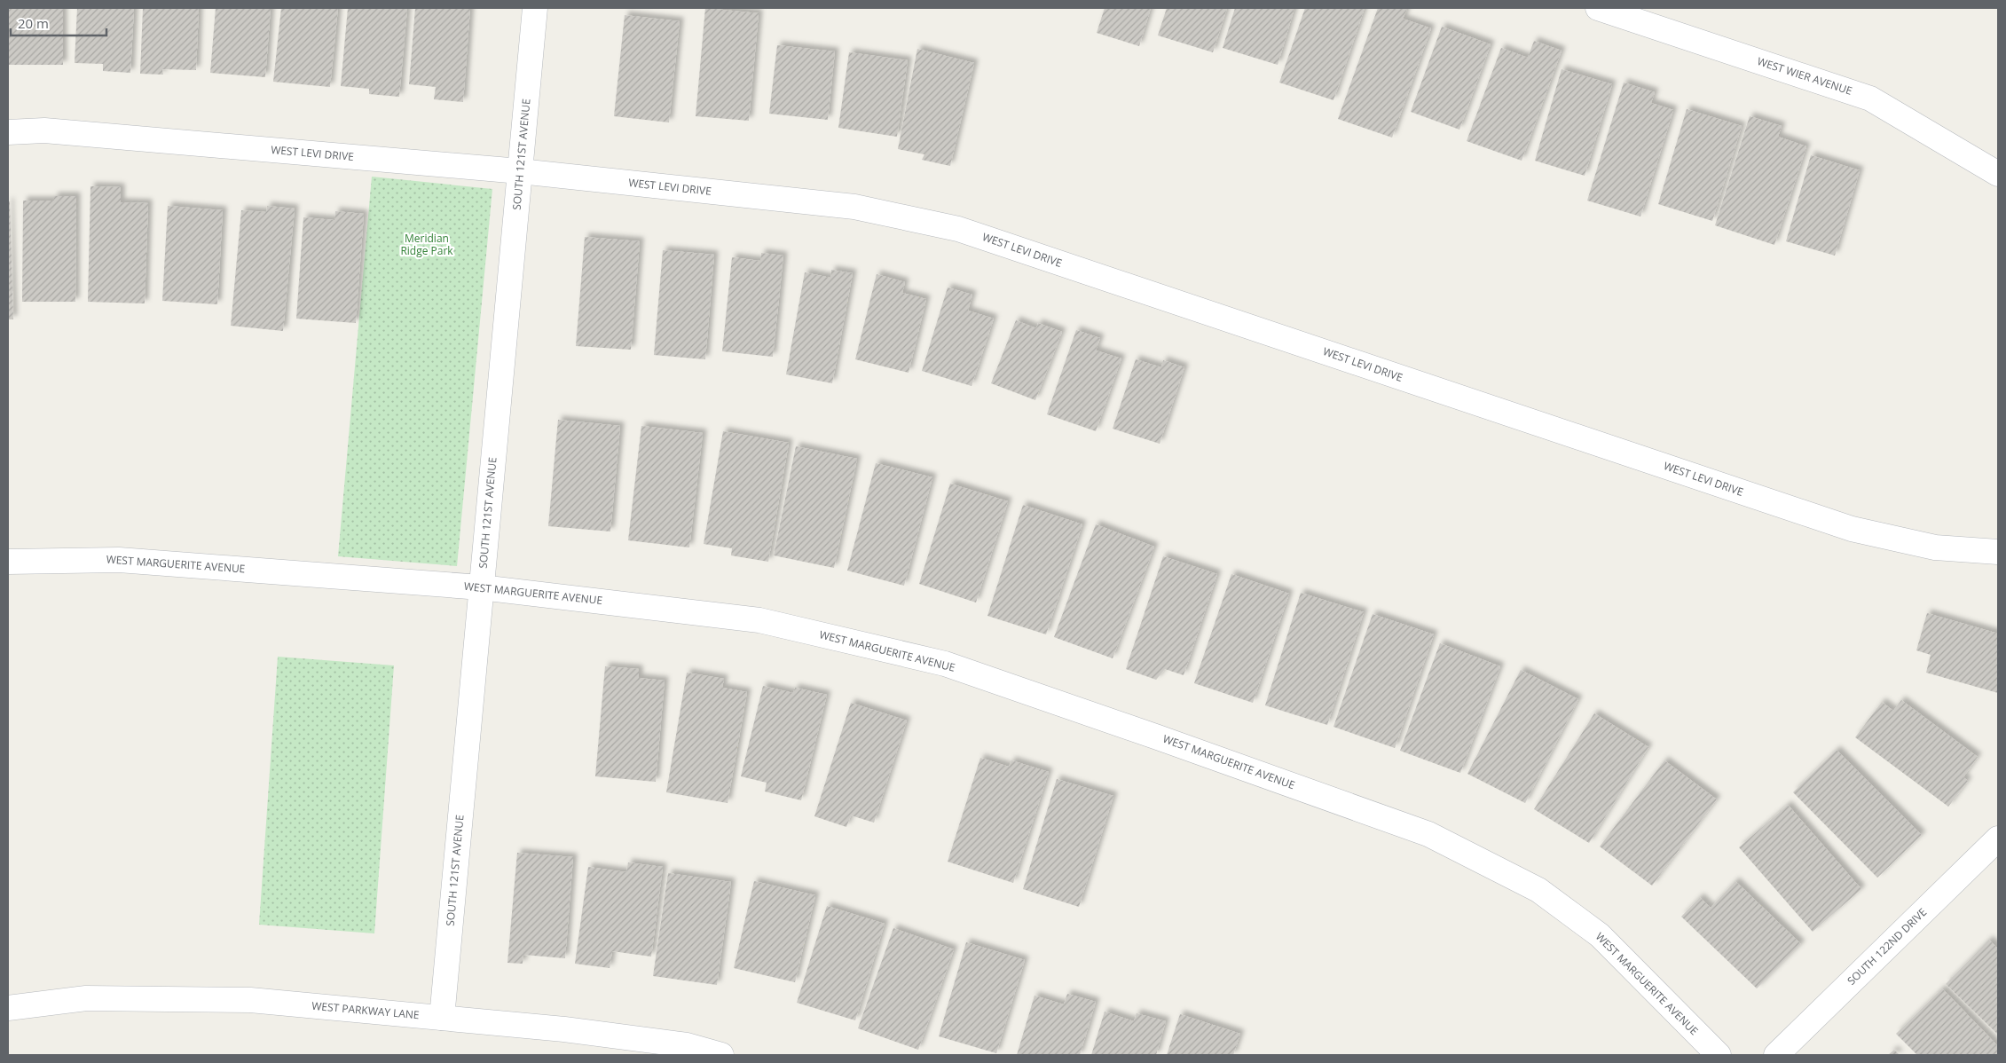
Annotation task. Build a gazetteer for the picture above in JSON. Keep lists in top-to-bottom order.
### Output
{
  "streets": {
    "street": [
      "WEST WIER AVENUE",
      "WEST LEVI DRIVE",
      "SOUTH 121ST AVENUE",
      "WEST MARGUERITE AVENUE",
      "SOUTH 122ND DRIVE",
      "WEST PARKWAY LANE"
    ]
  },
  "crossings": [
    ["WEST LEVI DRIVE", "SOUTH 121ST AVENUE"],
    ["SOUTH 121ST AVENUE", "WEST MARGUERITE AVENUE"],
    ["SOUTH 121ST AVENUE", "WEST PARKWAY LANE"]
  ],
  "parks": ["Meridian Ridge Park"],
  "scale_bar": "20 m"
}
